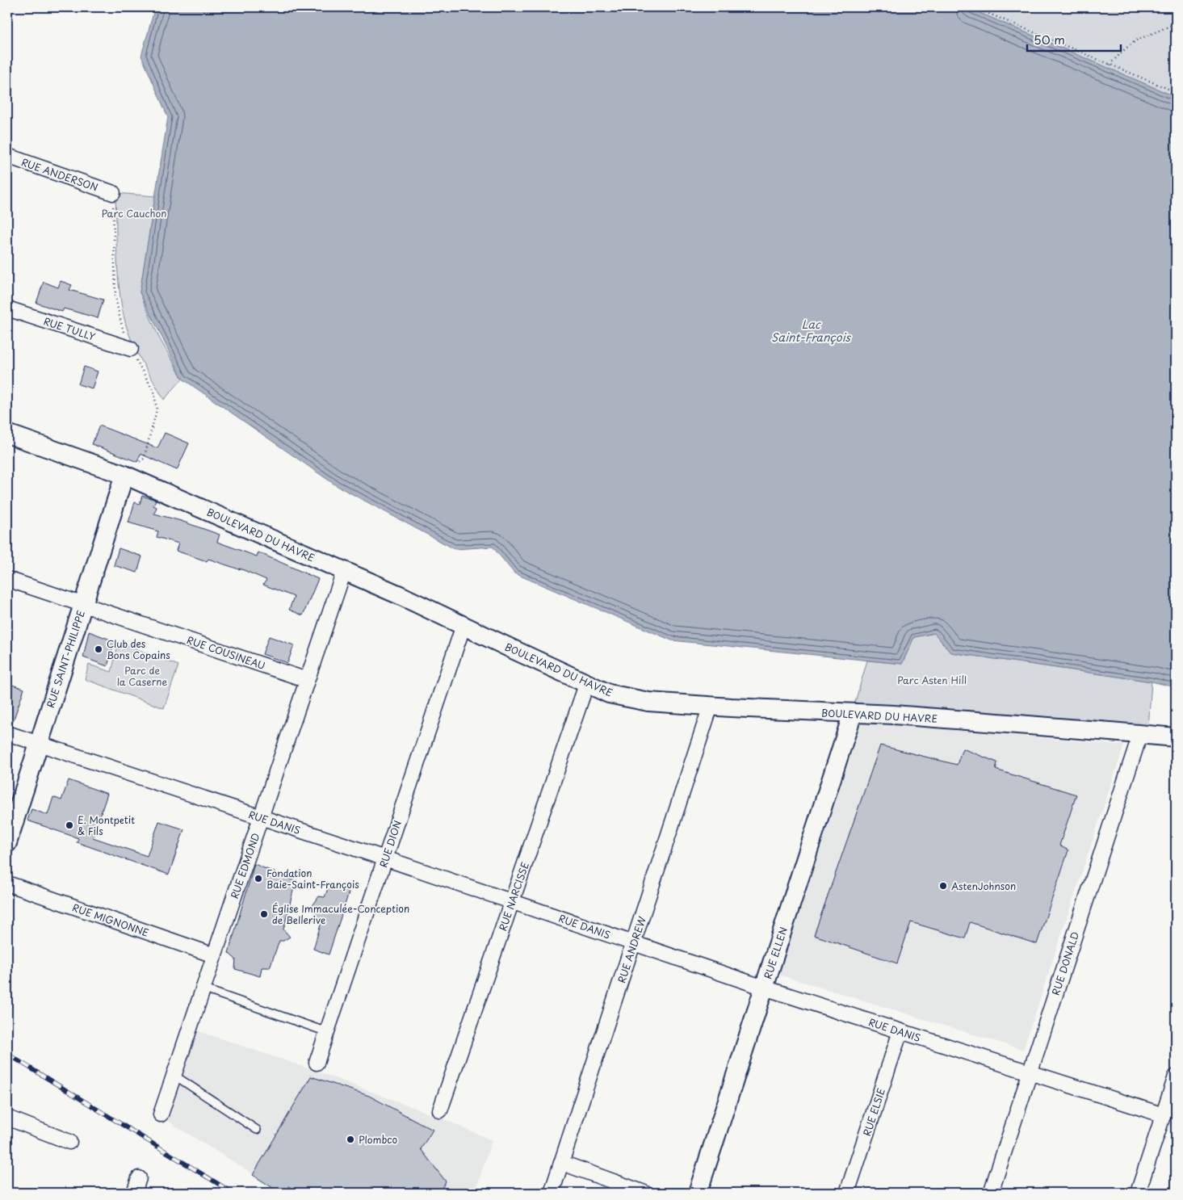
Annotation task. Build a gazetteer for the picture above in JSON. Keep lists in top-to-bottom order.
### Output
{
  "streets": {
    "street": [
      "RUE ANDERSON",
      "RUE TULLY",
      "BOULEVARD DU HAVRE",
      "RUE COUSINEAU",
      "RUE SAINT-PHILIPPE",
      "RUE DANIS",
      "RUE DION",
      "RUE EDMOND",
      "RUE NARCISSE",
      "RUE MIGNONNE",
      "RUE ANDREW",
      "RUE ELLEN",
      "RUE DONALD",
      "RUE ELSIE"
    ]
  },
  "crossings": [
    ["BOULEVARD DU HAVRE", "RUE SAINT-PHILIPPE"],
    ["BOULEVARD DU HAVRE", "RUE DION"],
    ["BOULEVARD DU HAVRE", "RUE EDMOND"],
    ["BOULEVARD DU HAVRE", "RUE NARCISSE"],
    ["BOULEVARD DU HAVRE", "RUE ANDREW"],
    ["BOULEVARD DU HAVRE", "RUE ELLEN"],
    ["BOULEVARD DU HAVRE", "RUE DONALD"],
    ["RUE COUSINEAU", "RUE SAINT-PHILIPPE"],
    ["RUE COUSINEAU", "RUE EDMOND"],
    ["RUE SAINT-PHILIPPE", "RUE DANIS"],
    ["RUE DANIS", "RUE DION"],
    ["RUE DANIS", "RUE EDMOND"],
    ["RUE DANIS", "RUE NARCISSE"],
    ["RUE DANIS", "RUE ANDREW"],
    ["RUE DANIS", "RUE ELLEN"],
    ["RUE DANIS", "RUE DONALD"],
    ["RUE DANIS", "RUE ELSIE"],
    ["RUE EDMOND", "RUE MIGNONNE"]
  ],
  "water": ["Lac Saint-François"],
  "parks": ["Parc Cauchon", "Parc de la Caserne", "Parc Asten Hill"],
  "places": [
    "Club des Bons Copains",
    "E. Montpetit & Fils",
    "Fondation Baie-Saint-François",
    "AstenJohnson",
    "Église Immaculée-Conception de Bellerive",
    "Plombco"
  ],
  "scale_bar": "50 m"
}
